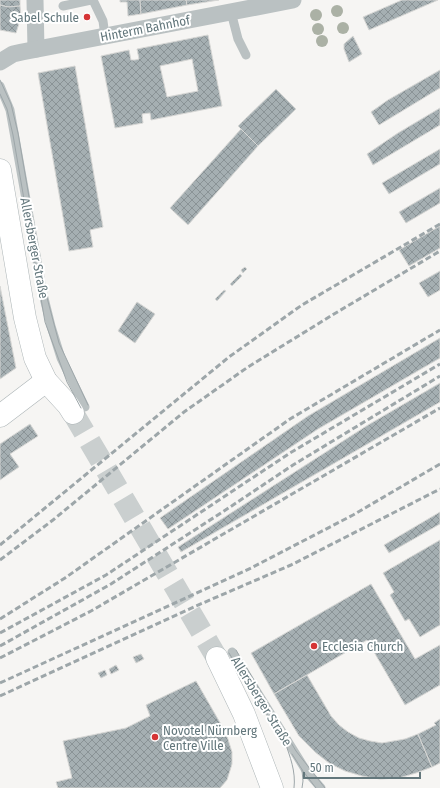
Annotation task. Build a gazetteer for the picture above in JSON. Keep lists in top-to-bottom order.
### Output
{
  "streets": {
    "main road": ["Allersberger Straße"],
    "street": ["Hinterm Bahnhof"]
  },
  "places": ["Sabel Schule", "Ecclesia Church", "Novotel Nürnberg Centre Ville"],
  "scale_bar": "50 m"
}
